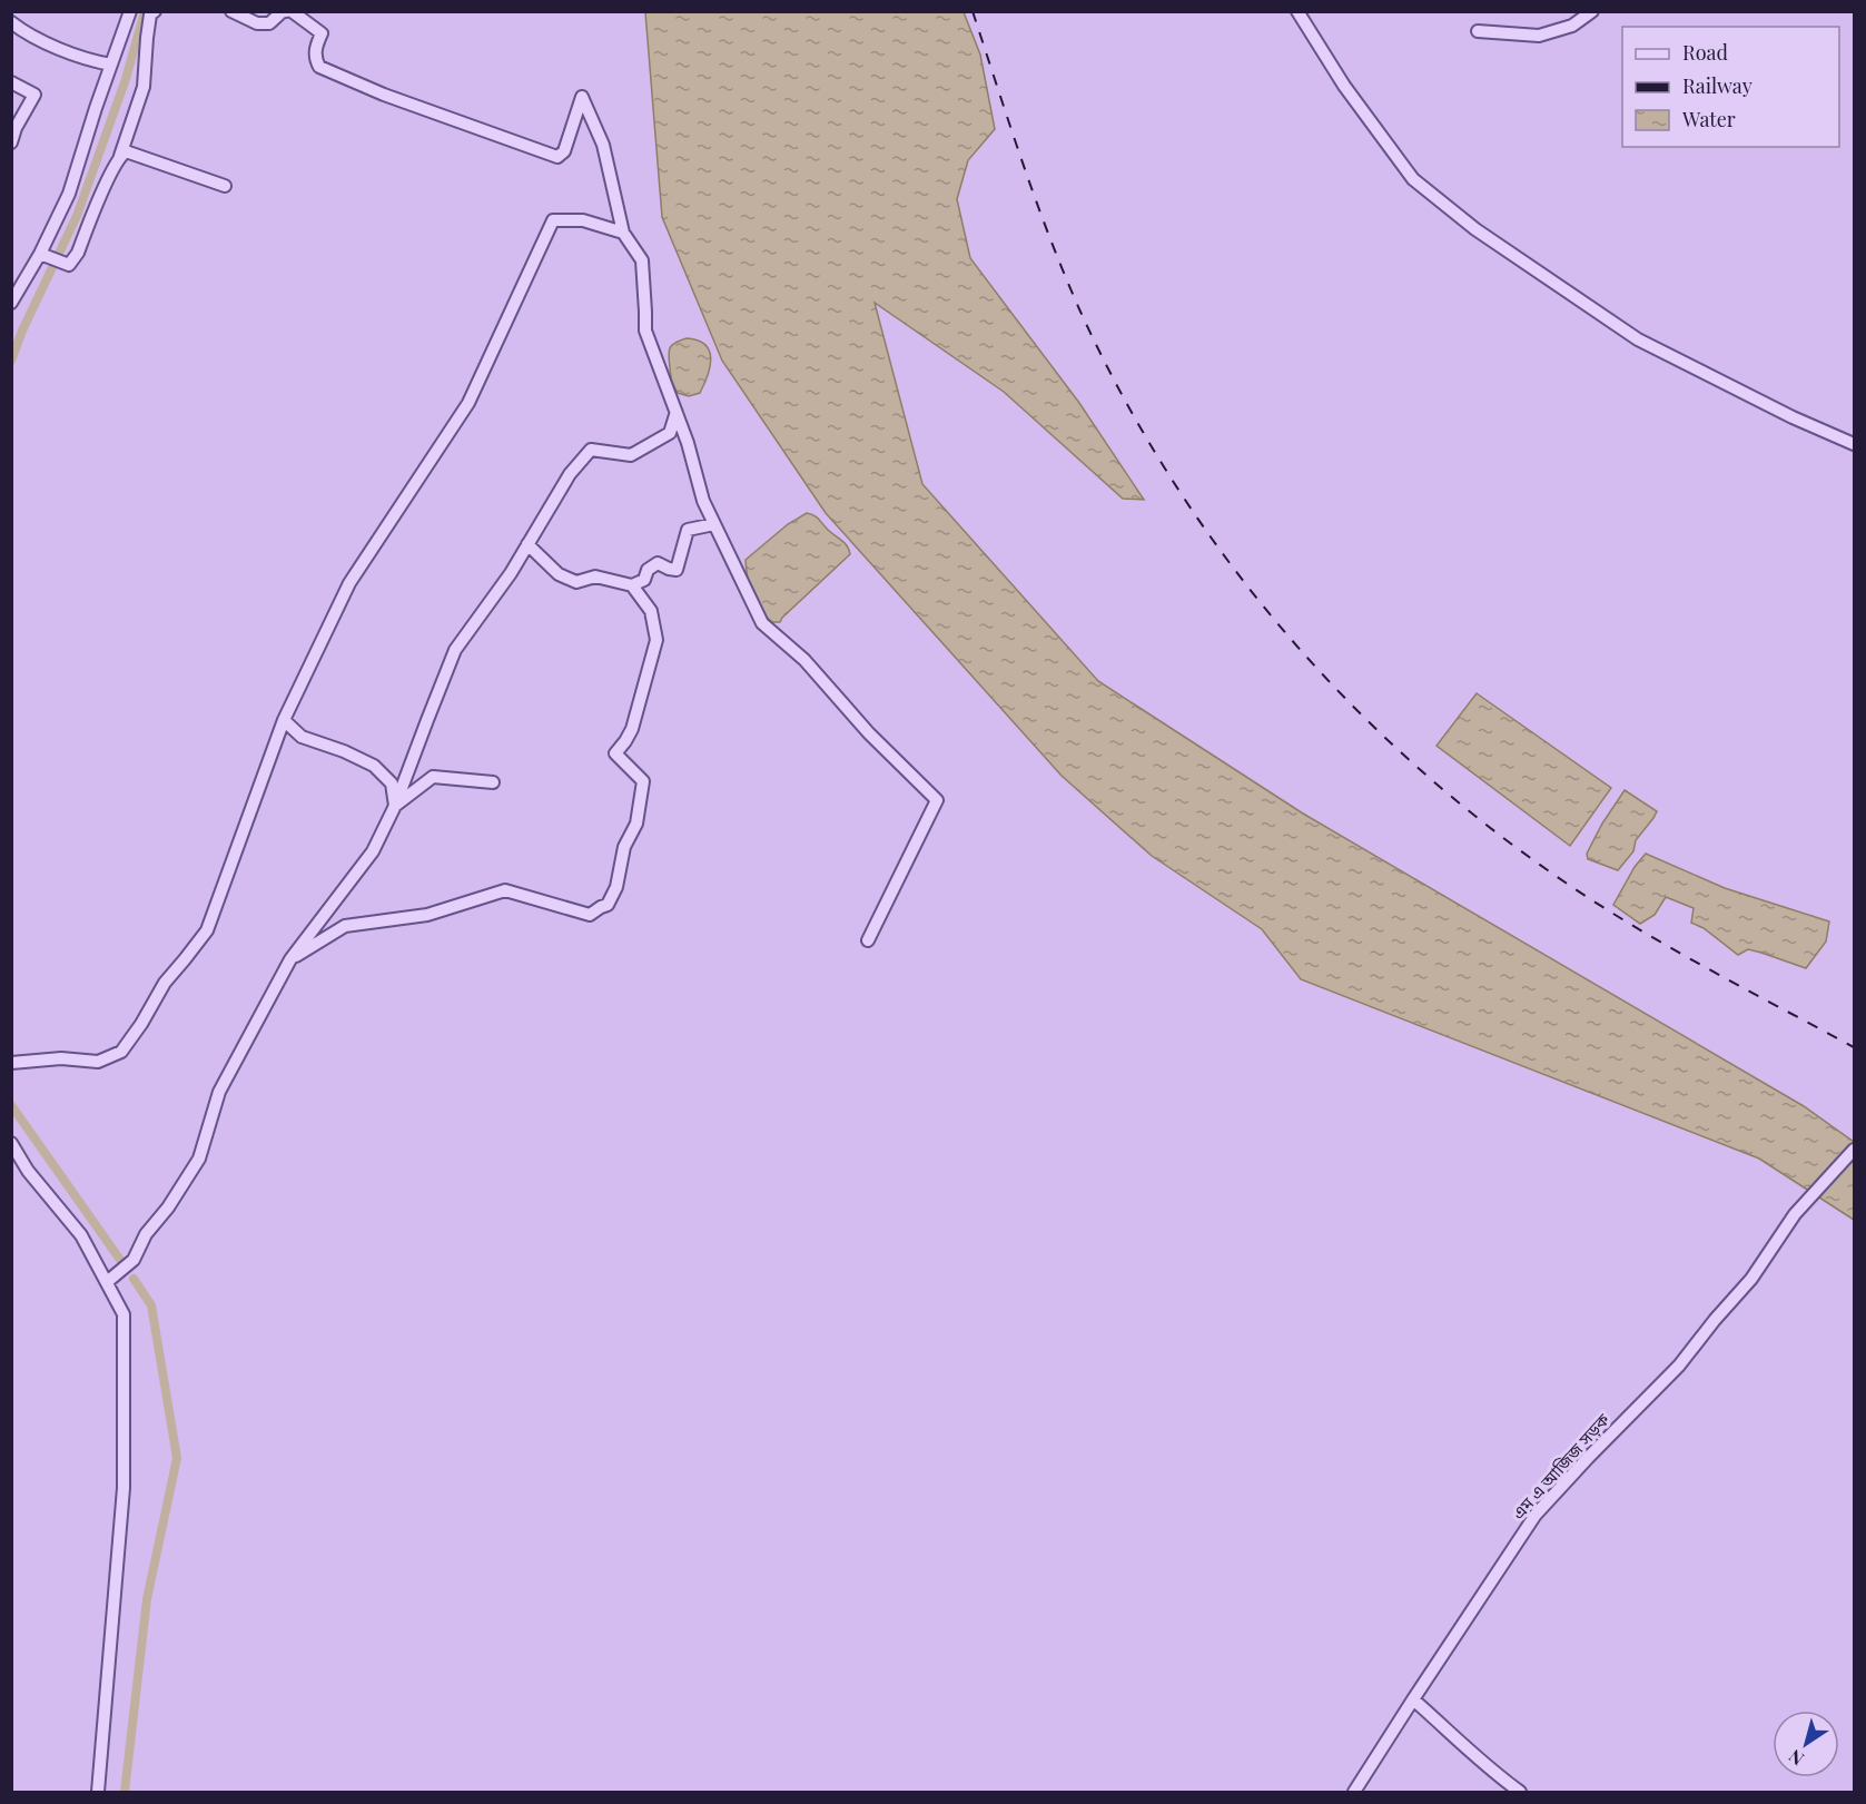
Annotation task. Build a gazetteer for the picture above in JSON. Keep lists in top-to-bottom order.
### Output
{
  "streets": {
    "street": ["এম এ আজিজ সড়ক"]
  },
  "legend": ["Road", "Railway", "Water"],
  "north": "bottom left"
}
